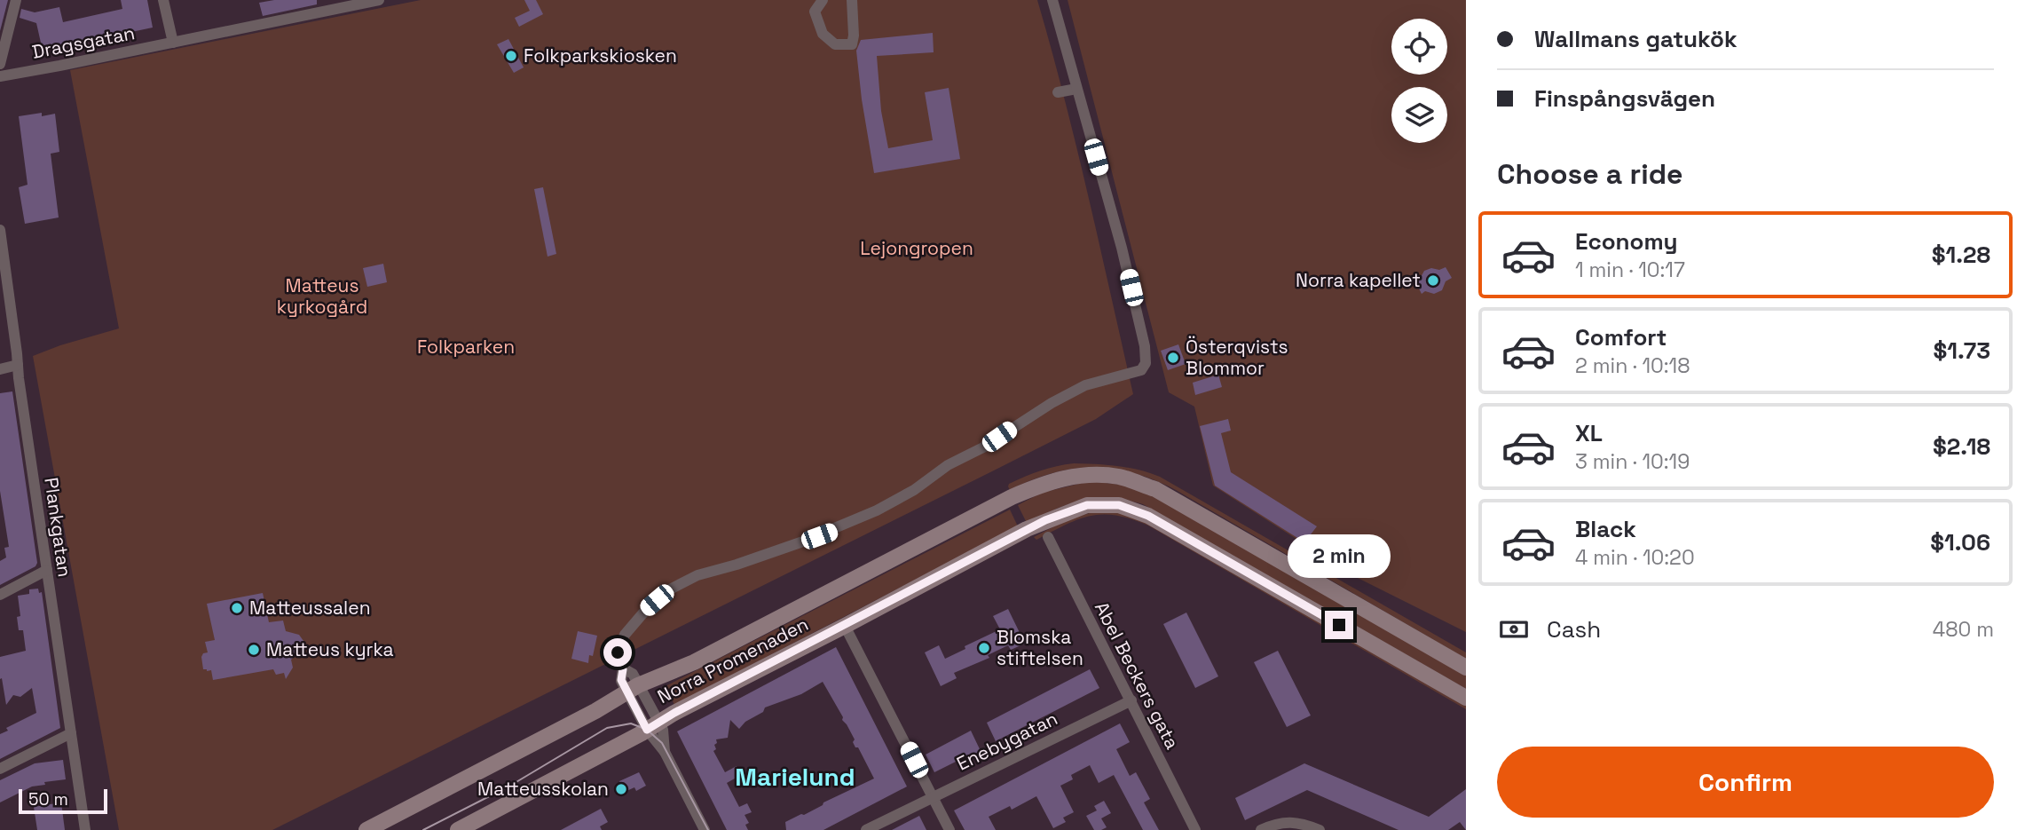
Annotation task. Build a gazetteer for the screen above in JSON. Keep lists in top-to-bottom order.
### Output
{
  "streets": {
    "main road": ["Norra Promenaden"],
    "street": [
      "Dragsgatan",
      "Plankgatan",
      "Abel Beckers gata",
      "Enebygatan"
    ]
  },
  "crossings": [
    ["Abel Beckers gata", "Enebygatan"]
  ],
  "districts": ["Marielund"],
  "parks": ["Lejongropen", "Matteus kyrkogård", "Folkparken"],
  "places": [
    "Folkparkskiosken",
    "Norra kapellet",
    "Österqvists Blommor",
    "Matteussalen",
    "Blomska stiftelsen",
    "Matteus kyrka",
    "Matteusskolan"
  ],
  "scale_bar": "50 m",
  "page": {
    "banner": ["Wallmans gatukök", "Finspångsvägen"],
    "heading": "Choose a ride",
    "list": [
      {
        "name": "Economy",
        "note": "1 min · 10:17",
        "value": "$1.28"
      },
      {
        "name": "Comfort",
        "note": "2 min · 10:18",
        "value": "$1.73"
      },
      {
        "name": "XL",
        "note": "3 min · 10:19",
        "value": "$2.18"
      },
      {
        "name": "Black",
        "note": "4 min · 10:20",
        "value": "$1.06"
      }
    ],
    "bubble": "2 min",
    "pay": ["Cash", "480 m"],
    "buttons": "Confirm",
    "scale": "50 m"
  }
}
